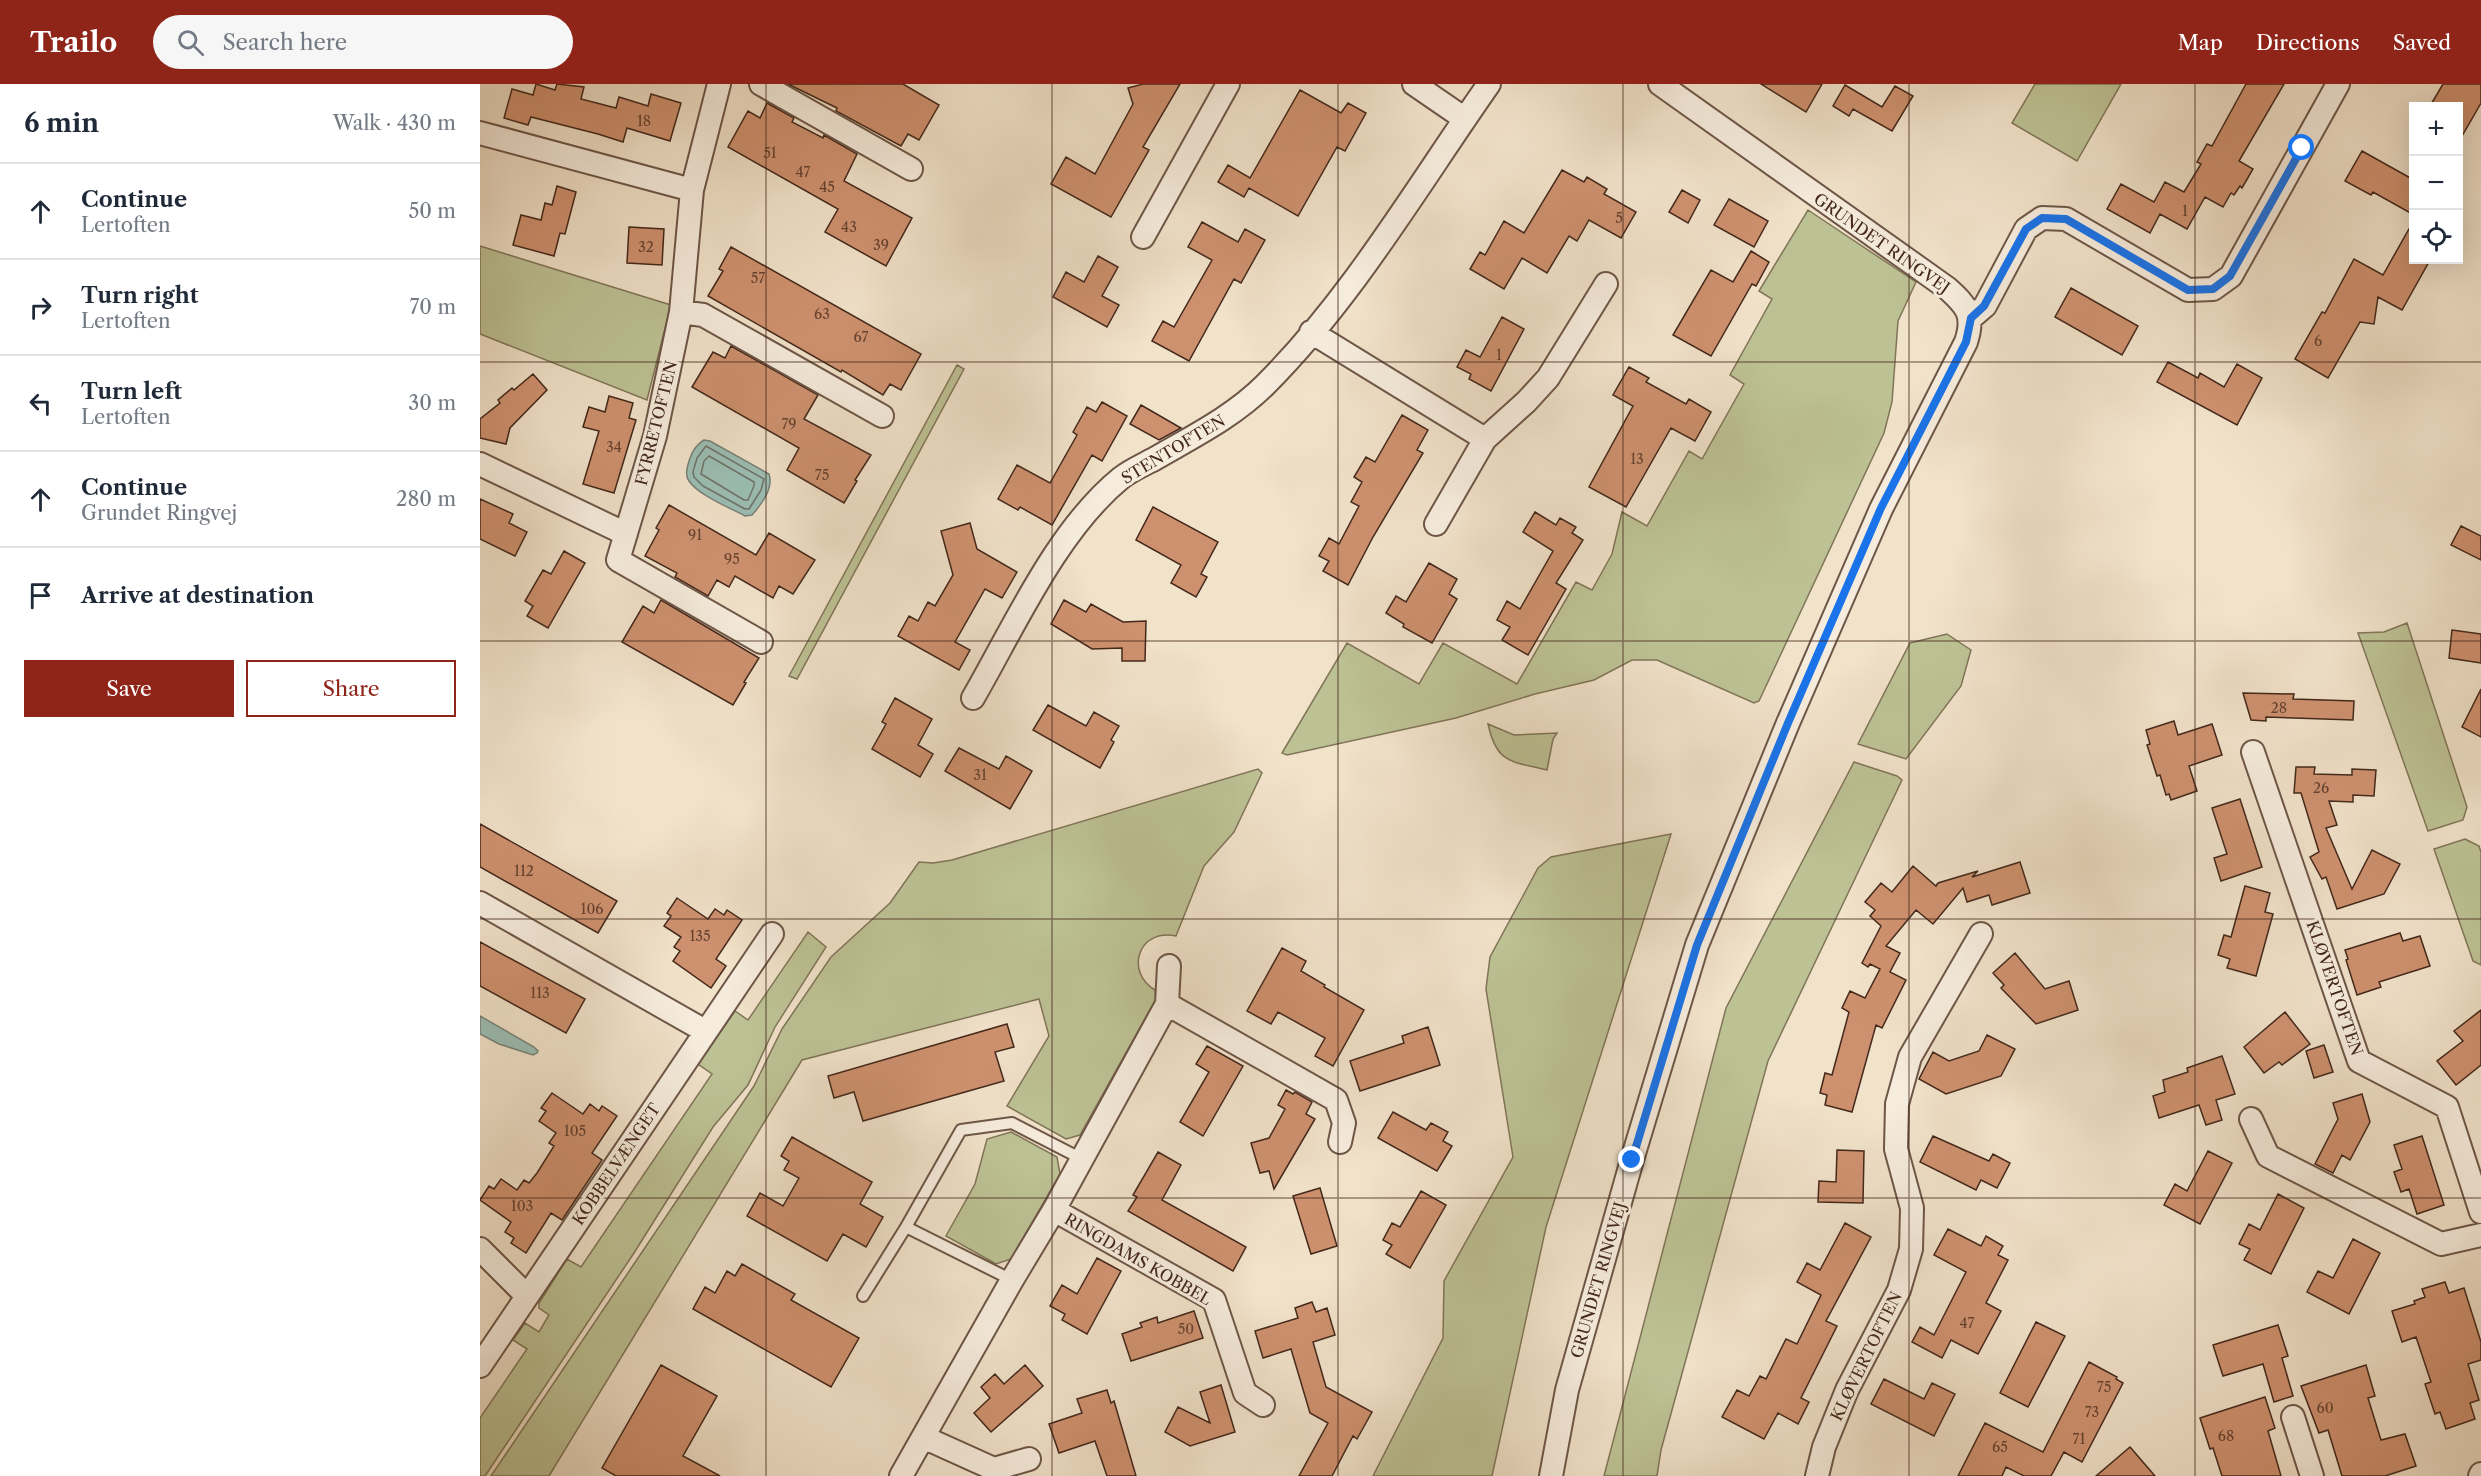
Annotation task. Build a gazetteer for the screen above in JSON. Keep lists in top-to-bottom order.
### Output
{
  "streets": {
    "street": [
      "GRUNDET RINGVEJ",
      "FYRRETOFTEN",
      "STENTOFTEN",
      "KLØVERTOFTEN",
      "KOBBELVÆNGET",
      "RINGDAMS KOBBEL"
    ]
  },
  "house_numbers": [
    "18",
    "51",
    "47",
    "45",
    "1",
    "5",
    "43",
    "39",
    "32",
    "57",
    "63",
    "67",
    "6",
    "1",
    "79",
    "34",
    "13",
    "75",
    "91",
    "95",
    "28",
    "31",
    "26",
    "112",
    "106",
    "135",
    "113",
    "105",
    "103",
    "47",
    "50",
    "75",
    "60",
    "73",
    "68",
    "71",
    "65"
  ],
  "page": {
    "header": "Trailo",
    "search": "Search here",
    "nav": ["Map", "Directions", "Saved"],
    "heading": ["6 min", "Walk · 430 m"],
    "map_buttons": ["+", "−"],
    "list": [
      ["Continue", "Lertoften", "50 m"],
      ["Turn right", "Lertoften", "70 m"],
      ["Turn left", "Lertoften", "30 m"],
      ["Continue", "Grundet Ringvej", "280 m"],
      "Arrive at destination"
    ],
    "buttons": ["Save", "Share"]
  }
}
